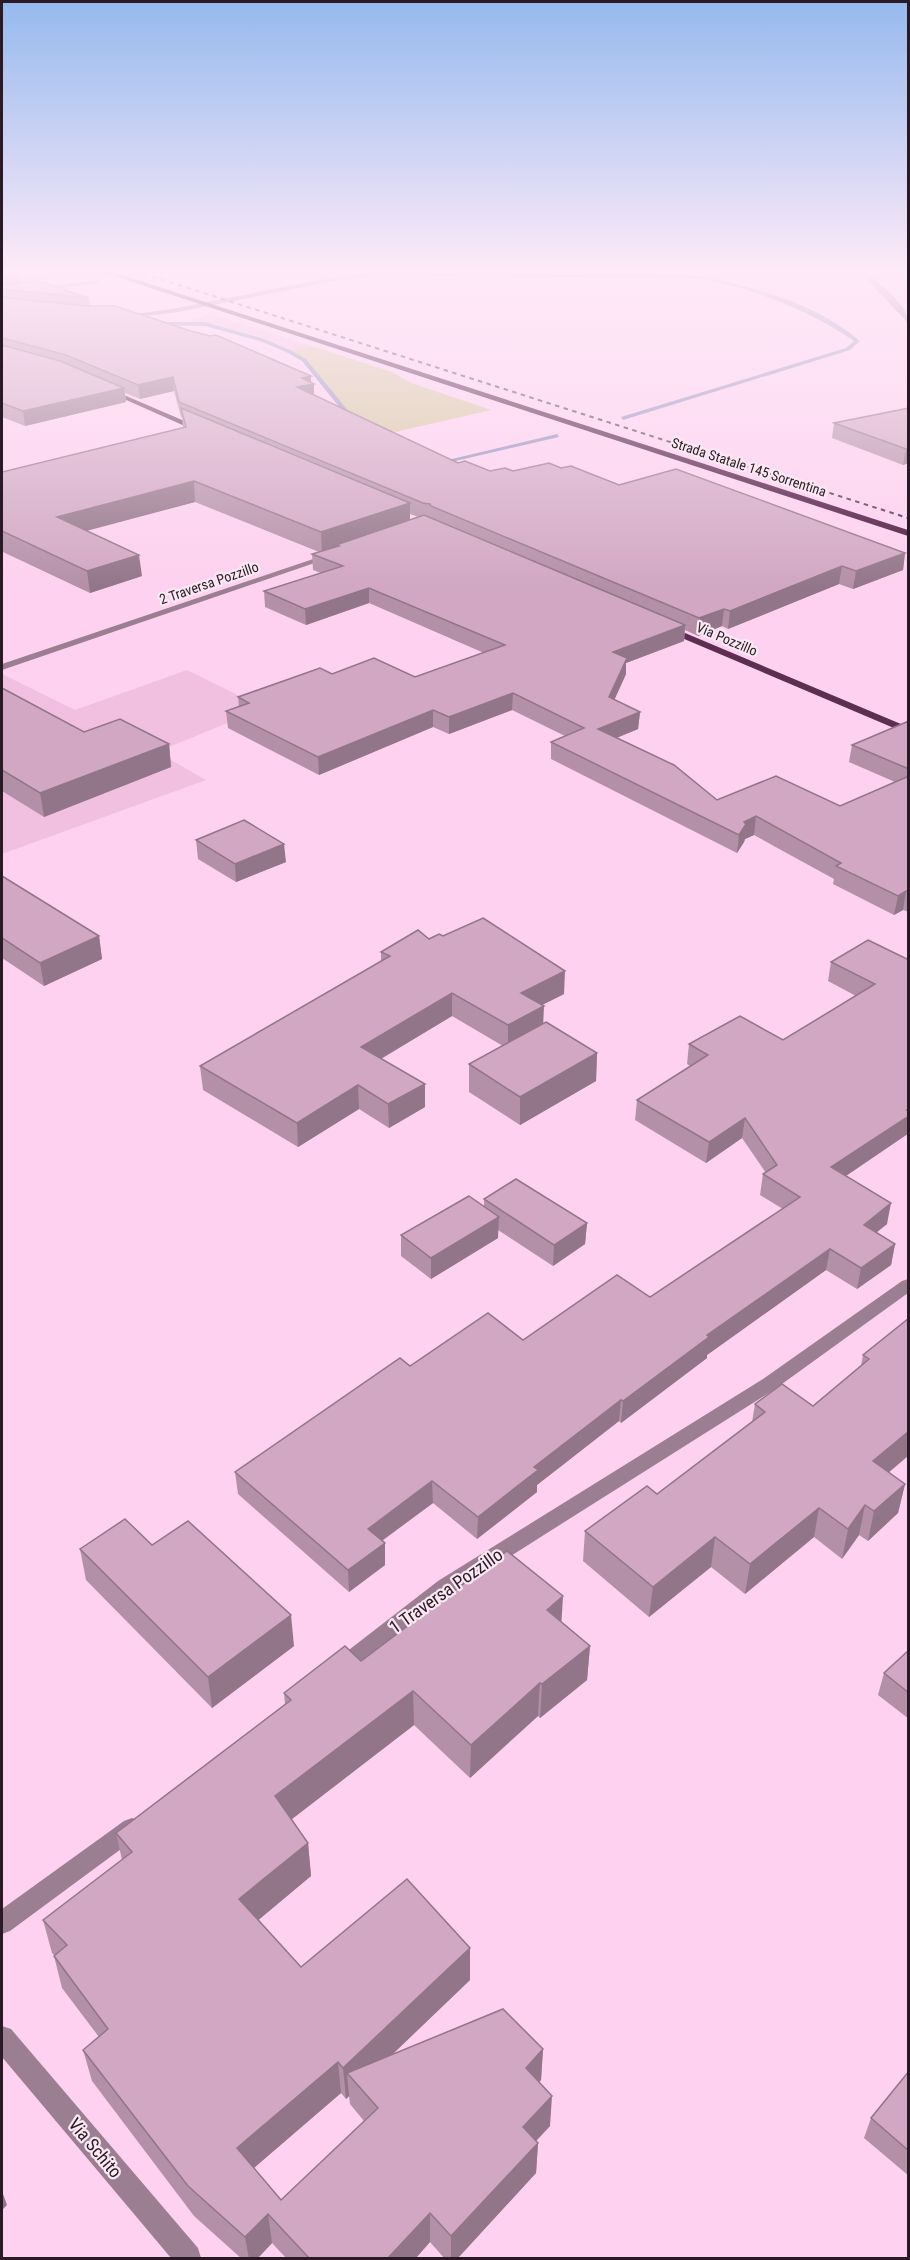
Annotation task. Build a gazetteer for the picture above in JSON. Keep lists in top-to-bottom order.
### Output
{
  "streets": {
    "highway": ["Strada Statale 145 Sorrentina"],
    "main road": ["Via Pozzillo"],
    "street": ["2 Traversa Pozzillo", "1 Traversa Pozzillo", "Via Schito"]
  }
}
